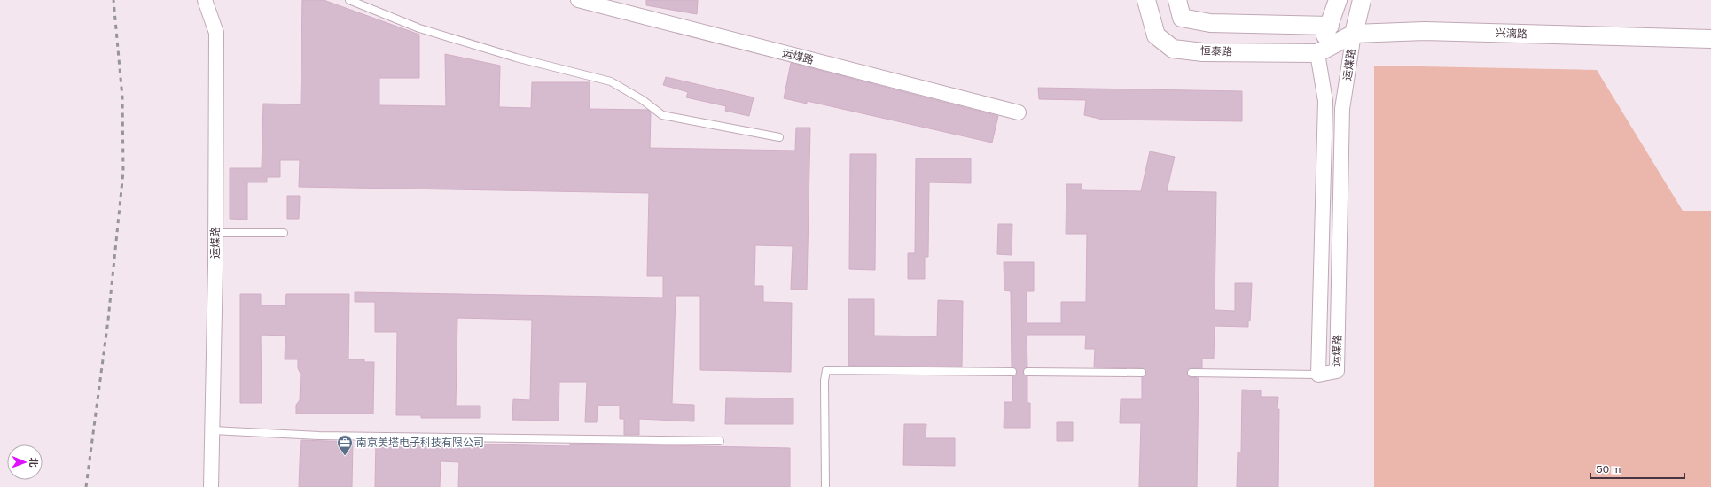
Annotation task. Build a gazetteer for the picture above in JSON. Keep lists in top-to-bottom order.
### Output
{
  "streets": {
    "street": ["兴漓路", "恒泰路", "运煤路"]
  },
  "crossings": [
    ["兴漓路", "恒泰路"],
    ["兴漓路", "运煤路"],
    ["恒泰路", "运煤路"]
  ],
  "places": {
    "office": ["南京美塔电子科技有限公司"]
  },
  "scale_bar": "50 m",
  "north": "right"
}
